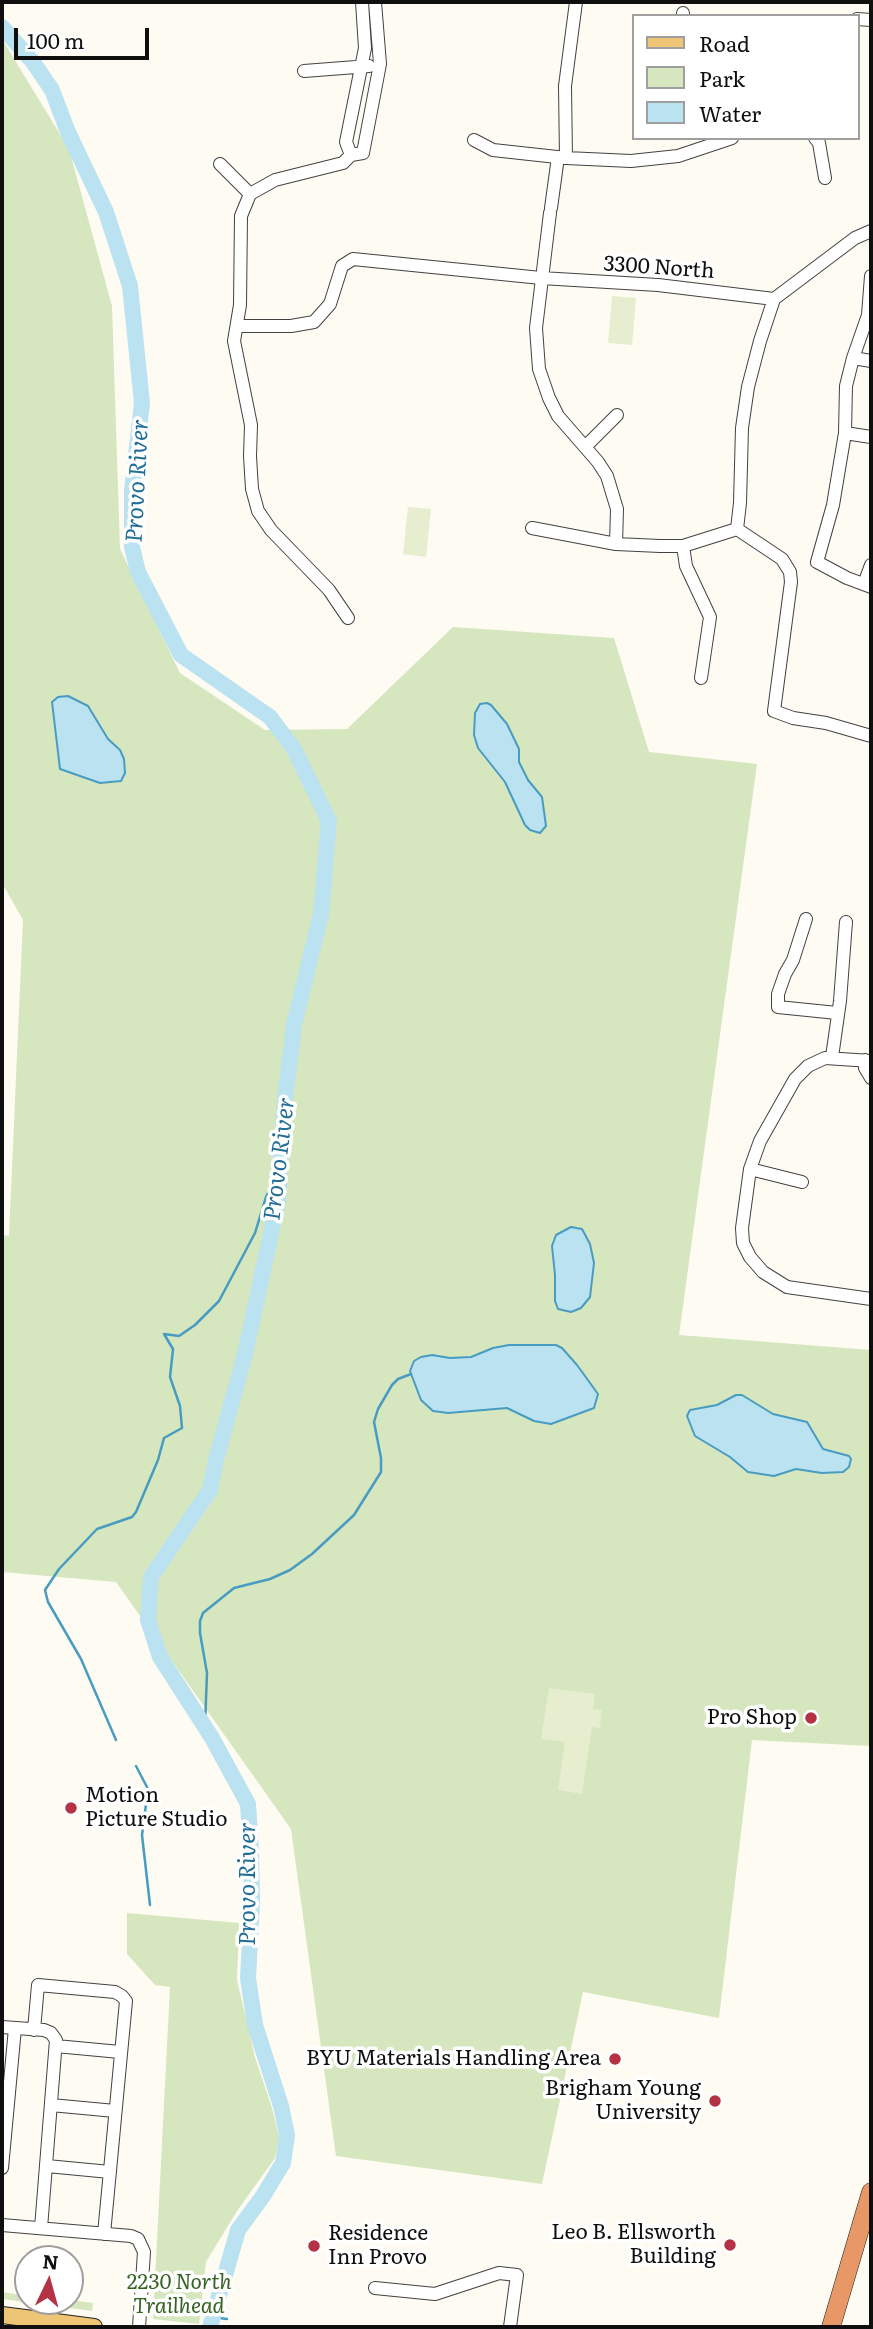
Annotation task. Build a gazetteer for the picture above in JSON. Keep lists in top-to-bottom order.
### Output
{
  "streets": {
    "street": ["3300 North"]
  },
  "water": ["Provo River"],
  "parks": ["2230 North Trailhead"],
  "places": [
    "Pro Shop",
    "Motion Picture Studio",
    "BYU Materials Handling Area",
    "Brigham Young University",
    "Leo B. Ellsworth Building",
    "Residence Inn Provo"
  ],
  "legend": ["Road", "Park", "Water"],
  "scale_bar": "100 m",
  "north": "top"
}
